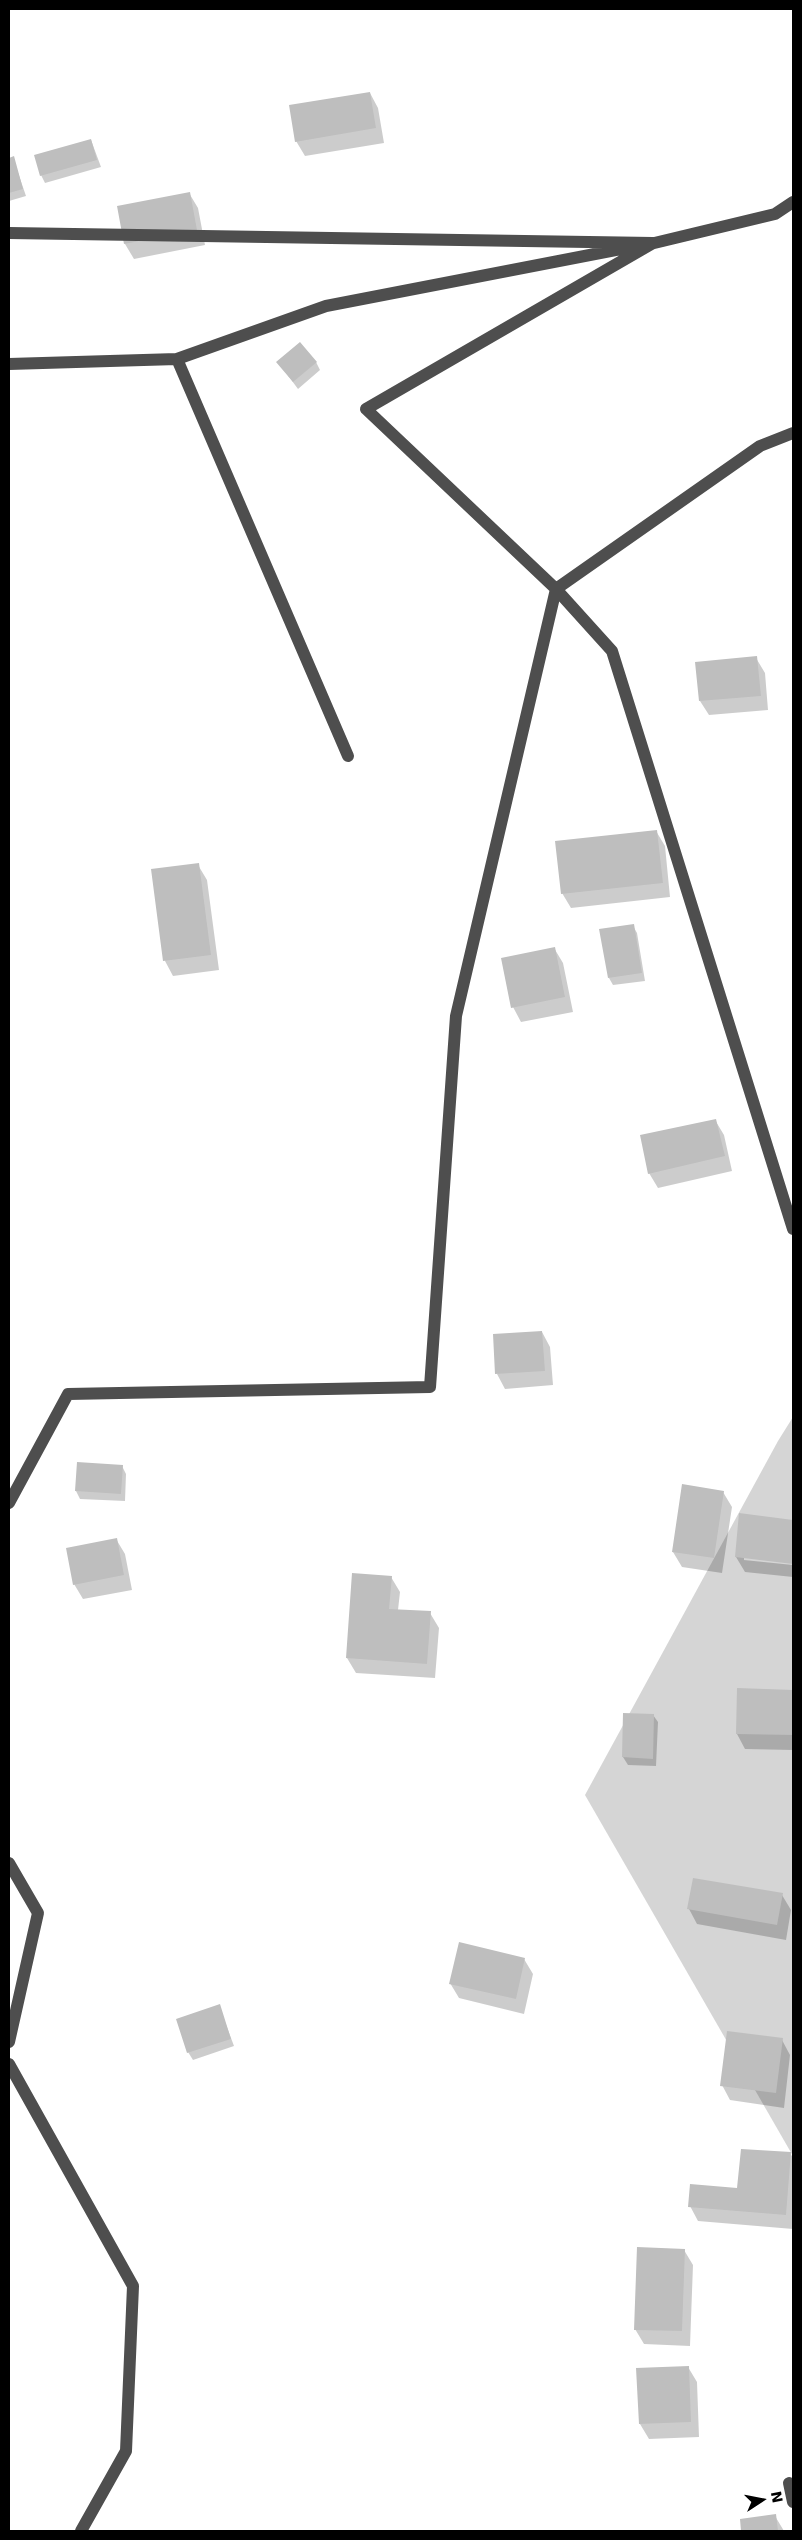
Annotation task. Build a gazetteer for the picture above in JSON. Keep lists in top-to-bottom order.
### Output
{
  "north": "right"
}
